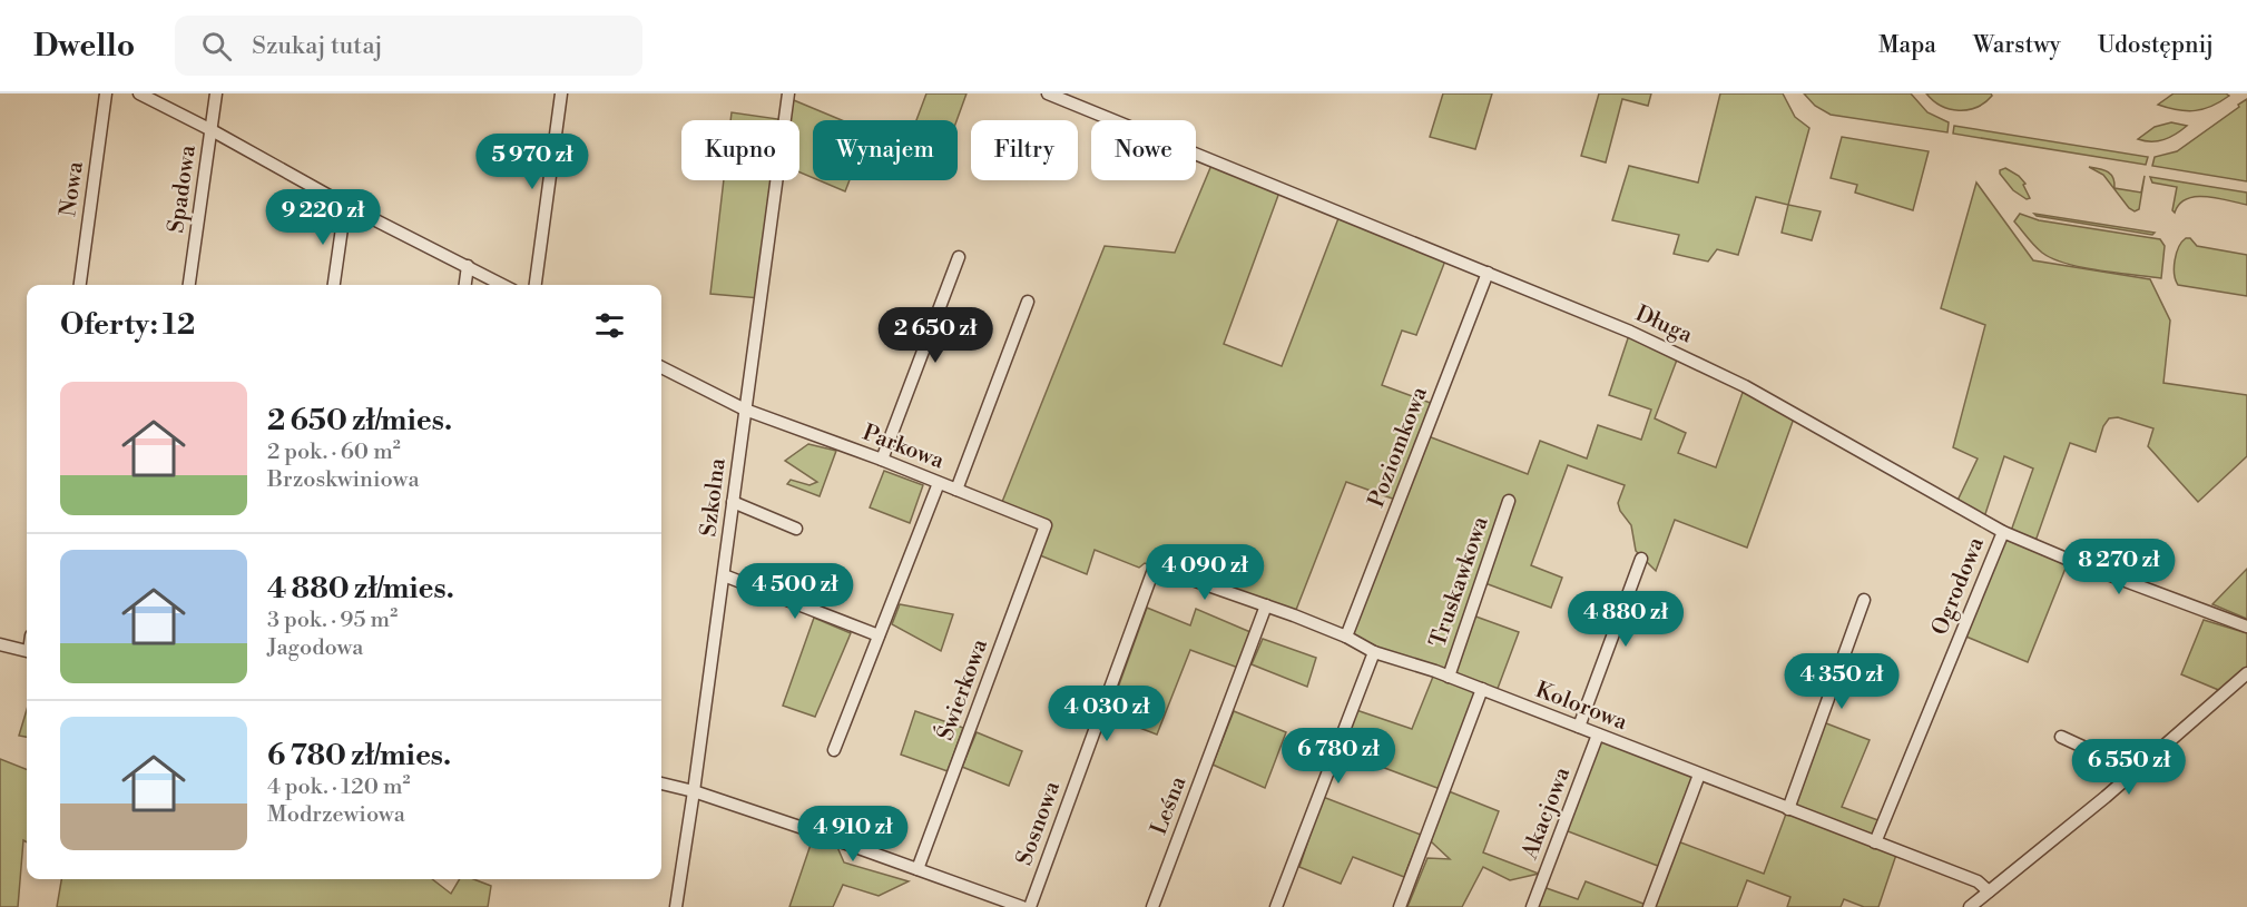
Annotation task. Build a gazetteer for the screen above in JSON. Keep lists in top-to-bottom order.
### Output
{
  "streets": {
    "street": [
      "Nowa",
      "Spadowa",
      "Długa",
      "Parkowa",
      "Poziomkowa",
      "Szkolna",
      "Truskawkowa",
      "Ogrodowa",
      "Świerkowa",
      "Kolorowa",
      "Leśna",
      "Akacjowa",
      "Sosnowa"
    ]
  },
  "crossings": [
    ["Długa", "Poziomkowa"],
    ["Długa", "Ogrodowa"],
    ["Parkowa", "Szkolna"],
    ["Parkowa", "Świerkowa"],
    ["Poziomkowa", "Kolorowa"],
    ["Truskawkowa", "Kolorowa"],
    ["Ogrodowa", "Kolorowa"],
    ["Kolorowa", "Leśna"],
    ["Kolorowa", "Akacjowa"],
    ["Kolorowa", "Sosnowa"]
  ],
  "page": {
    "header": "Dwello",
    "search": "Szukaj tutaj",
    "nav": ["Mapa", "Warstwy", "Udostępnij"],
    "chip": [
      "Kupno",
      "Wynajem",
      "Filtry",
      "Nowe"
    ],
    "price": [
      "5 970 zł",
      "9 220 zł",
      "2 650 zł",
      "8 270 zł",
      "4 090 zł",
      "4 500 zł",
      "4 880 zł",
      "4 350 zł",
      "4 030 zł",
      "6 780 zł",
      "6 550 zł",
      "4 910 zł"
    ],
    "heading": "Oferty: 12",
    "list": [
      {
        "name": "2 650 zł/mies.",
        "note": "2 pok. · 60 m² · Brzoskwiniowa"
      },
      {
        "name": "4 880 zł/mies.",
        "note": "3 pok. · 95 m² · Jagodowa"
      },
      {
        "name": "6 780 zł/mies.",
        "note": "4 pok. · 120 m² · Modrzewiowa"
      }
    ]
  }
}
